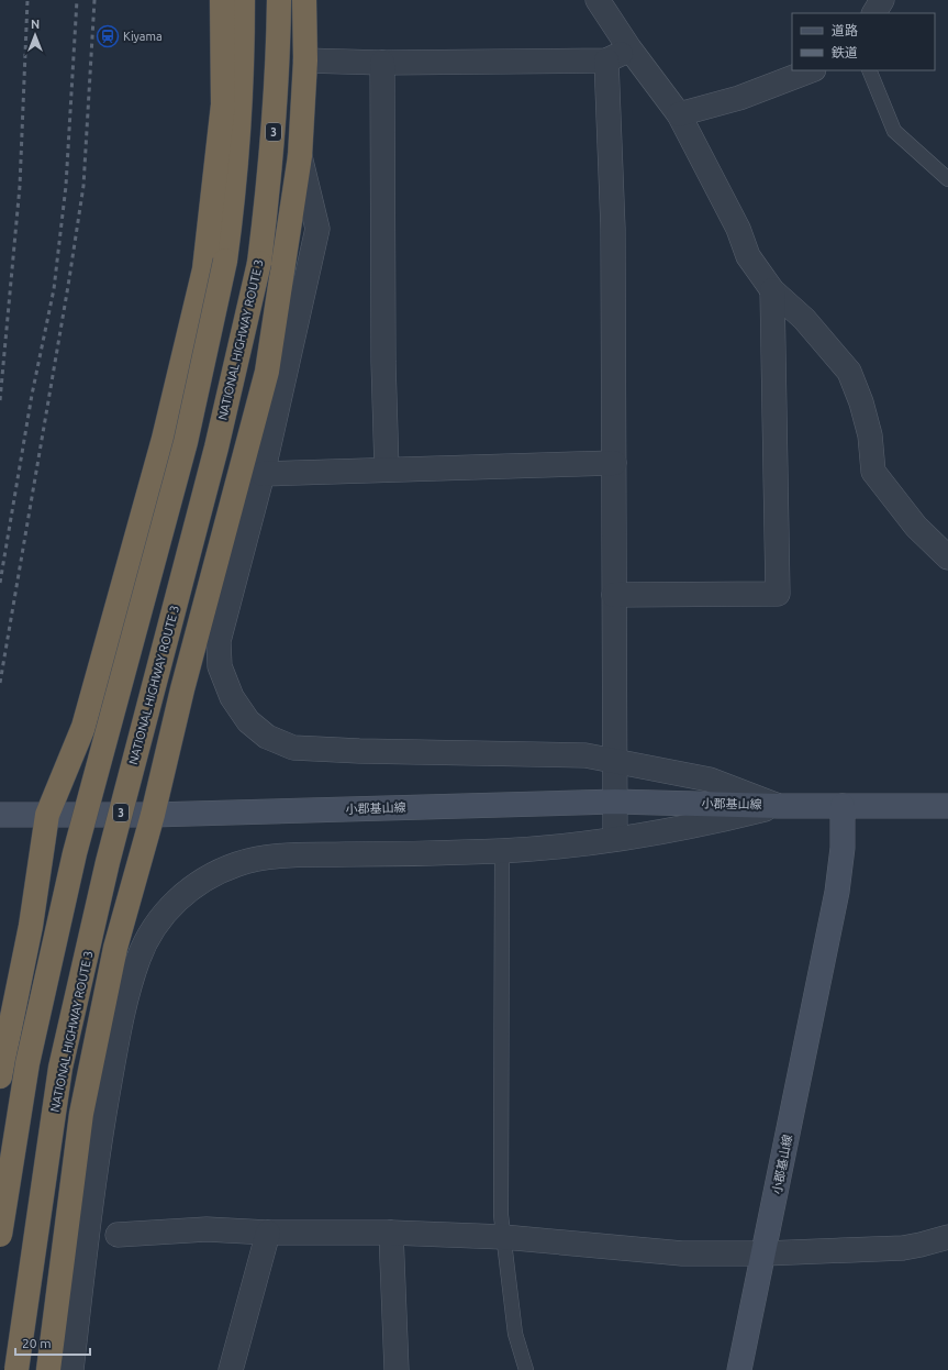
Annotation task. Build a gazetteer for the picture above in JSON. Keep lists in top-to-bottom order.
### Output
{
  "streets": {
    "highway": ["3", "NATIONAL HIGHWAY ROUTE 3"],
    "main road": ["小郡基山線"]
  },
  "places": {
    "station": ["Kiyama"]
  },
  "legend": ["道路", "鉄道"],
  "scale_bar": "20 m",
  "north": "top"
}
